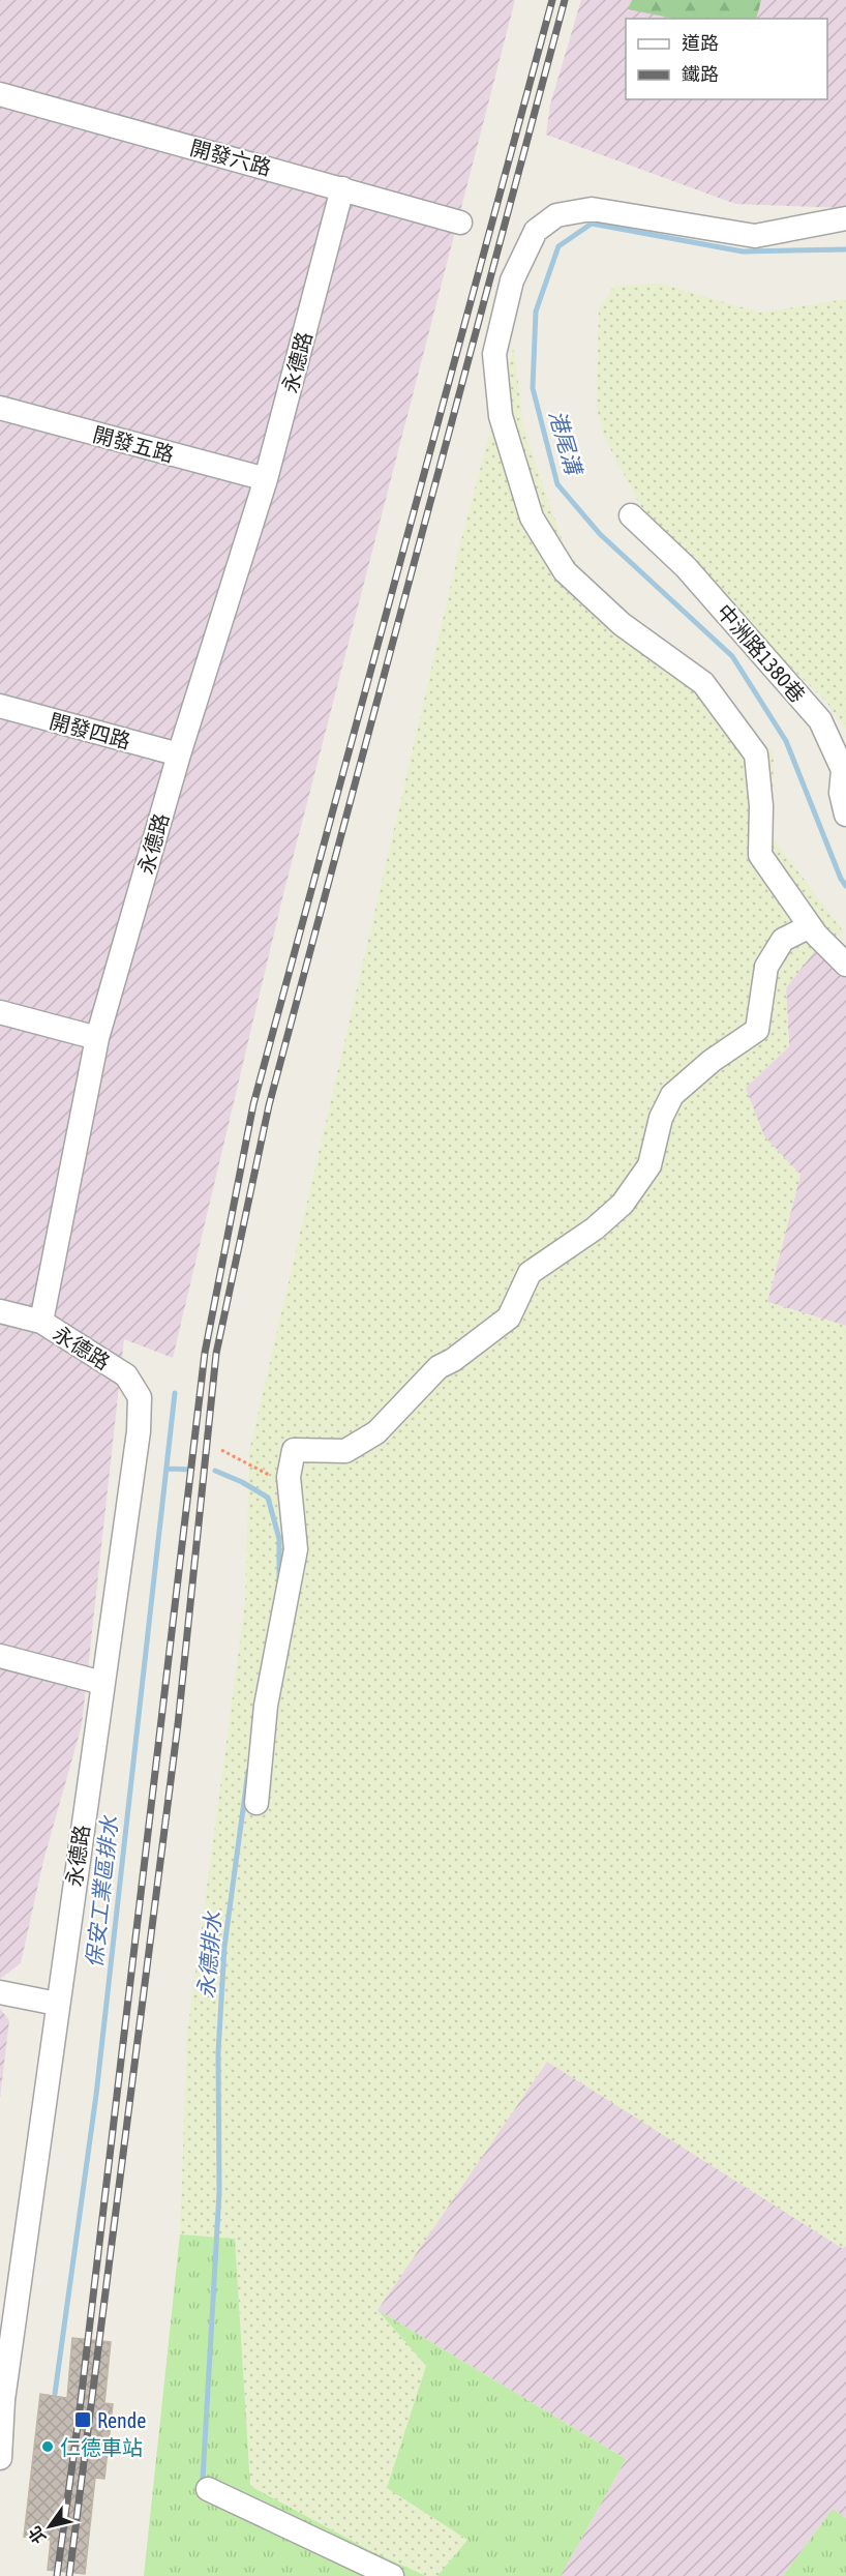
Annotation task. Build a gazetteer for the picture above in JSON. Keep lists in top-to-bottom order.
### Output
{
  "streets": {
    "street": [
      "開發六路",
      "永德路",
      "開發五路",
      "中洲路1380巷",
      "開發四路"
    ]
  },
  "crossings": [
    ["開發六路", "永德路"],
    ["永德路", "開發五路"],
    ["永德路", "開發四路"]
  ],
  "water": ["港尾溝", "保安工業區排水", "永德排水"],
  "places": {
    "transit": ["Rende"],
    "other": ["仁德車站"]
  },
  "legend": ["道路", "鐵路"],
  "north": "bottom left"
}
